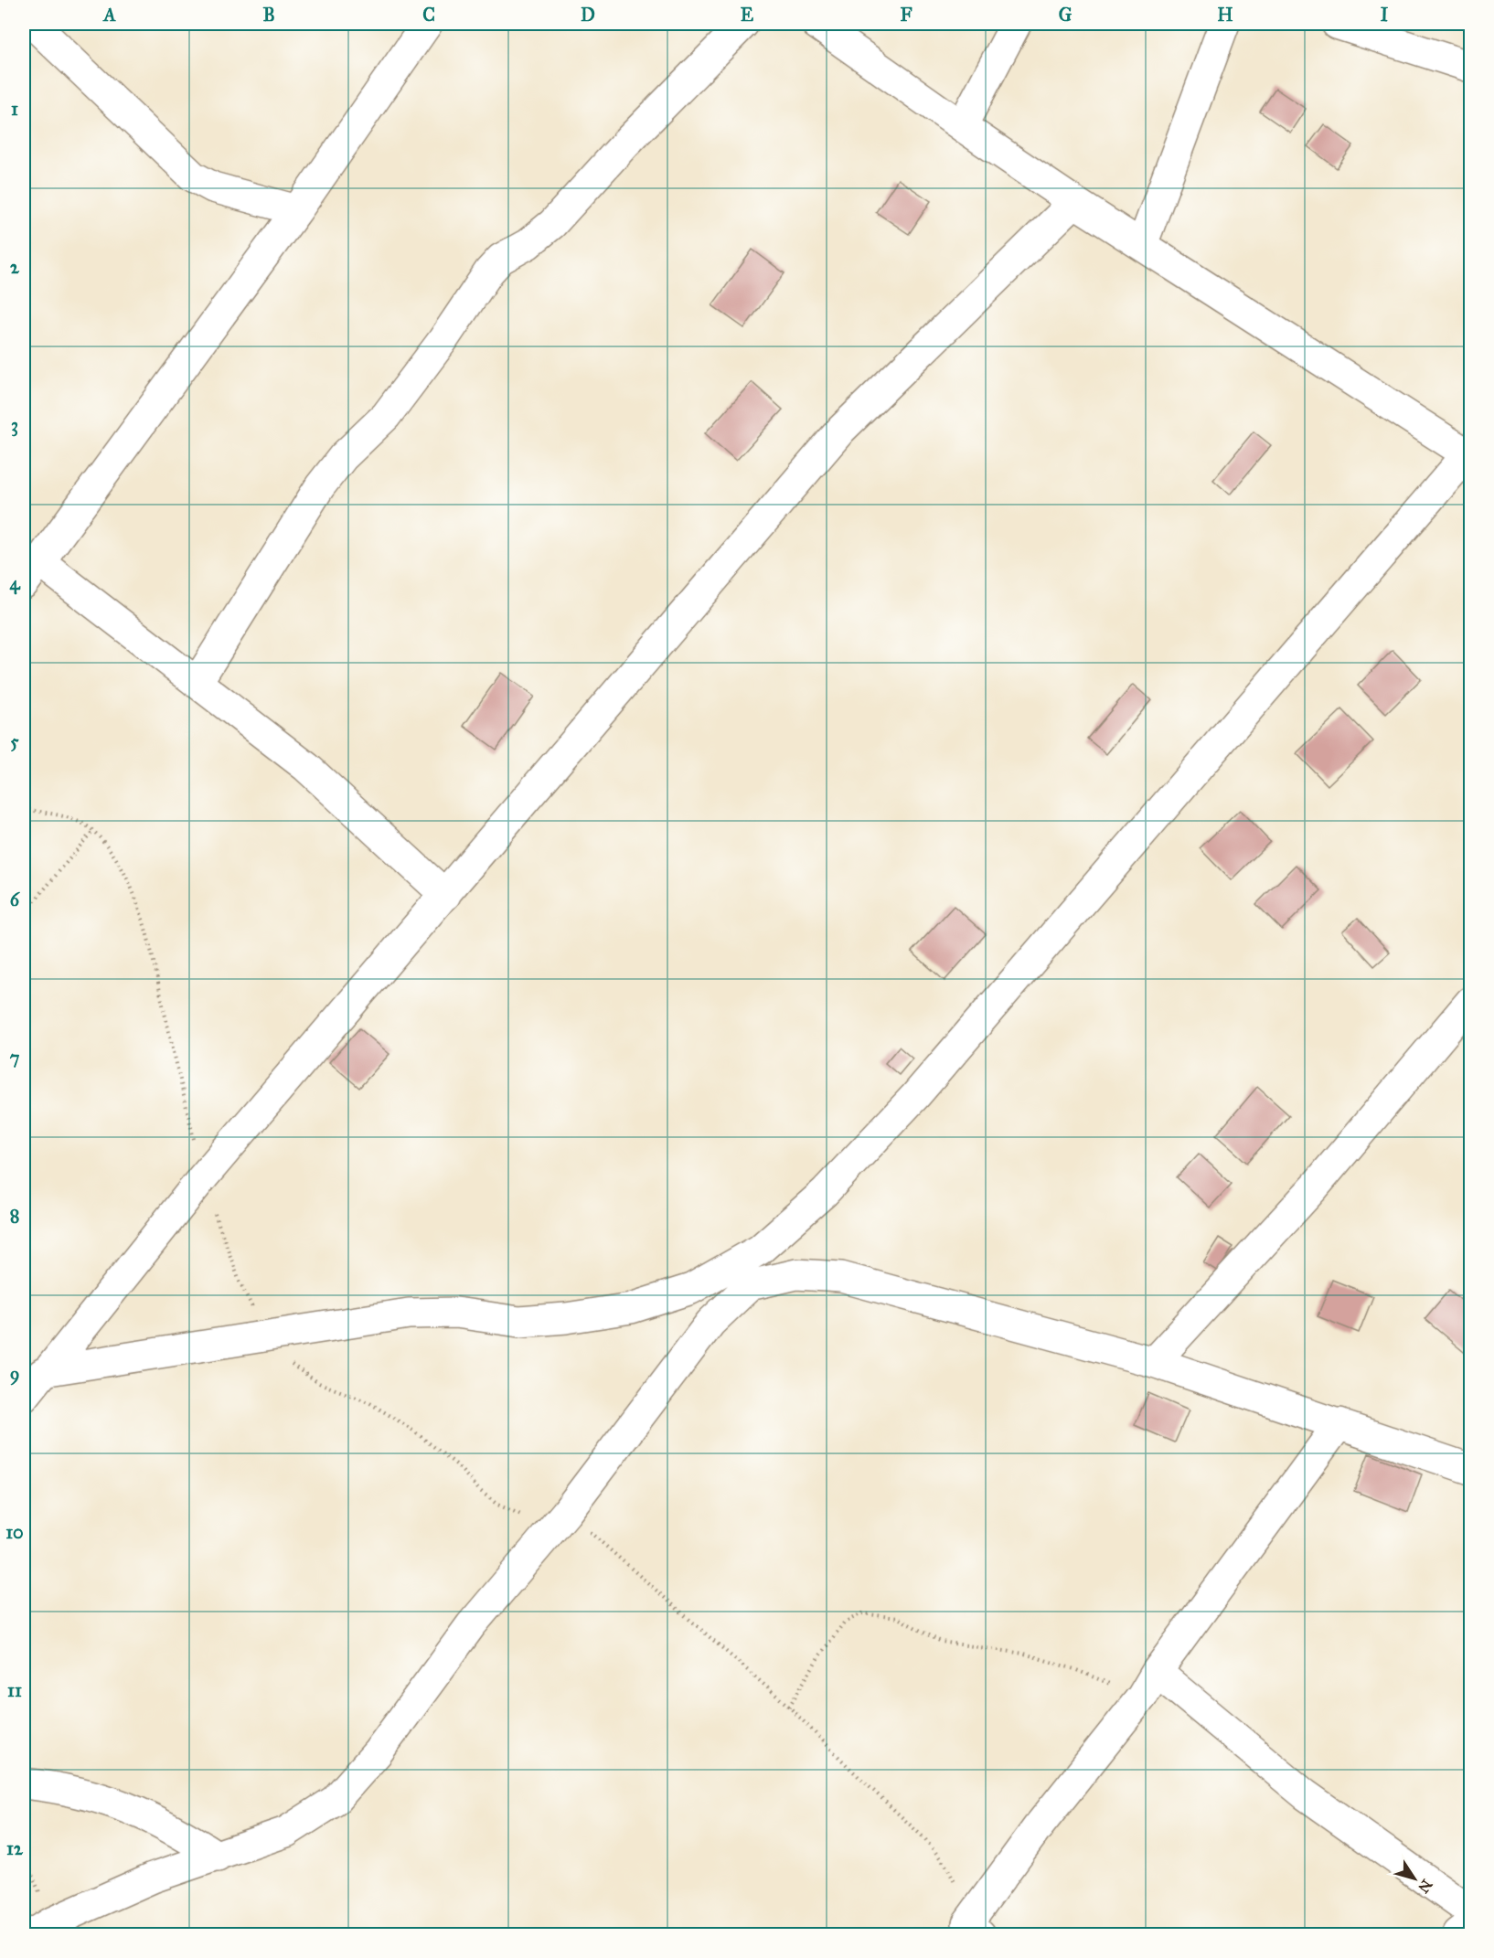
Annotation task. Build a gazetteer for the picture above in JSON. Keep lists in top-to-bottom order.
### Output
{
  "north": "bottom right",
  "grid": {
    "columns": [
      "A",
      "B",
      "C",
      "D",
      "E",
      "F",
      "G",
      "H",
      "I"
    ],
    "rows": [
      "1",
      "2",
      "3",
      "4",
      "5",
      "6",
      "7",
      "8",
      "9",
      "10",
      "11",
      "12"
    ]
  }
}
